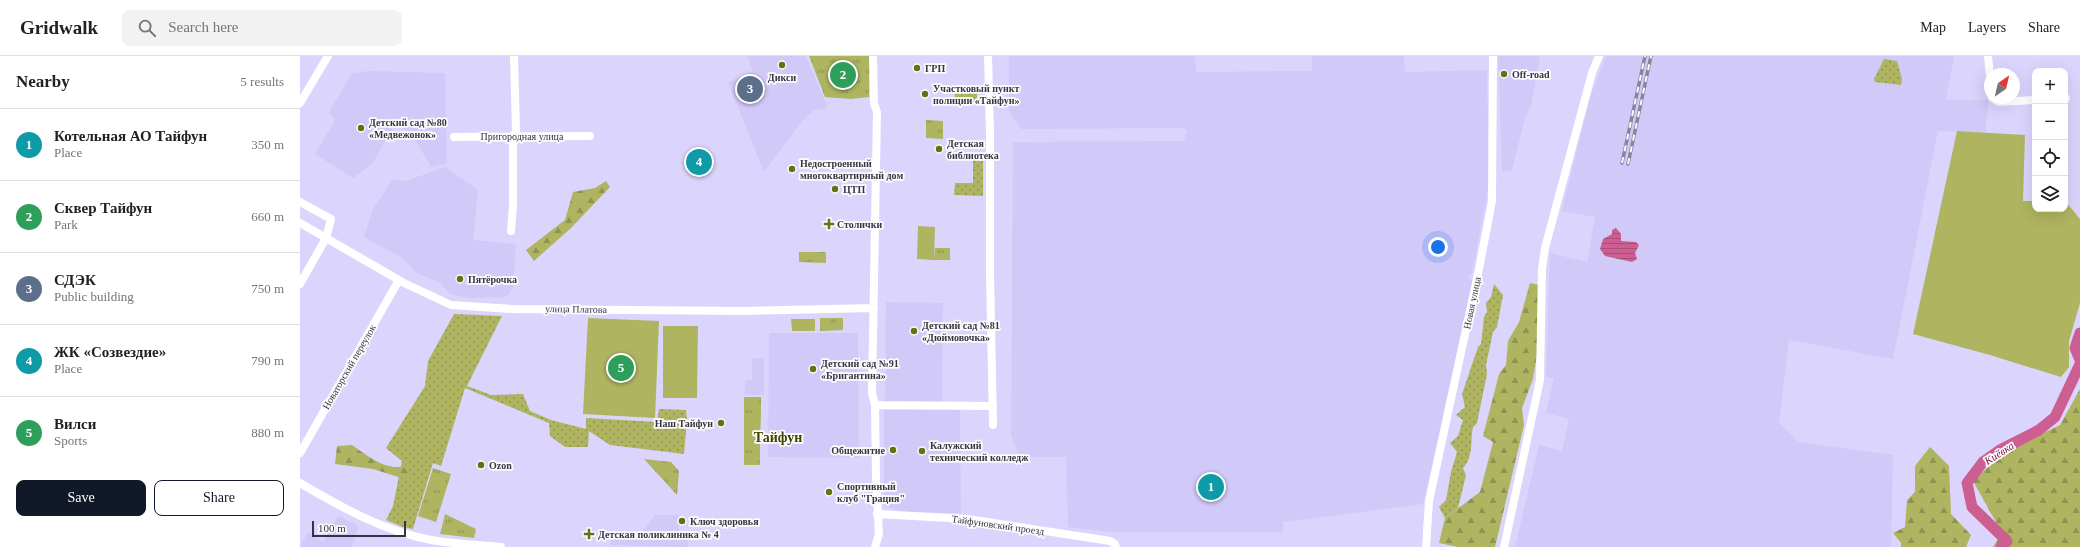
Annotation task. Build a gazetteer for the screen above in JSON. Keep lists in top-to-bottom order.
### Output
{
  "streets": {
    "street": [
      "Пригородная улица",
      "Новая улица",
      "улица Платова",
      "Новаторский переулок",
      "Тайфуновский проезд"
    ]
  },
  "crossings": [
    ["улица Платова", "Новаторский переулок"]
  ],
  "districts": ["Тайфун"],
  "water": ["Киёвка"],
  "places": {
    "other": [
      "Дикси",
      "ГРП",
      "Off-road",
      "Участковый пункт полиции «Тайфун»",
      "Детский сад №80 «Медвежонок»",
      "Детская библиотека",
      "Недостроенный многоквартирный дом",
      "ЦТП",
      "Пятёрочка",
      "Детский сад №81 «Дюймовочка»",
      "Детский сад №91 «Бригантина»",
      "Наш Тайфун",
      "Общежитие",
      "Калужский технический колледж",
      "Ozon",
      "Спортивный клуб \"Грация\"",
      "Ключ здоровья"
    ],
    "health": ["Столички", "Детская поликлиника № 4"]
  },
  "scale_bar": "100 m",
  "north": "top right",
  "page": {
    "header": "Gridwalk",
    "search": "Search here",
    "nav": ["Map", "Layers", "Share"],
    "heading": ["Nearby", "5 results"],
    "pins": [
      "2",
      "3",
      "4",
      "5",
      "1"
    ],
    "map_buttons": ["+", "−"],
    "list": [
      {
        "mark": "1",
        "name": "Котельная АО Тайфун",
        "note": "Place",
        "value": "350 m"
      },
      {
        "mark": "2",
        "name": "Сквер Тайфун",
        "note": "Park",
        "value": "660 m"
      },
      {
        "mark": "3",
        "name": "СДЭК",
        "note": "Public building",
        "value": "750 m"
      },
      {
        "mark": "4",
        "name": "ЖК «Созвездие»",
        "note": "Place",
        "value": "790 m"
      },
      {
        "mark": "5",
        "name": "Вилси",
        "note": "Sports",
        "value": "880 m"
      }
    ],
    "buttons": ["Save", "Share"],
    "scale": "100 m"
  }
}
